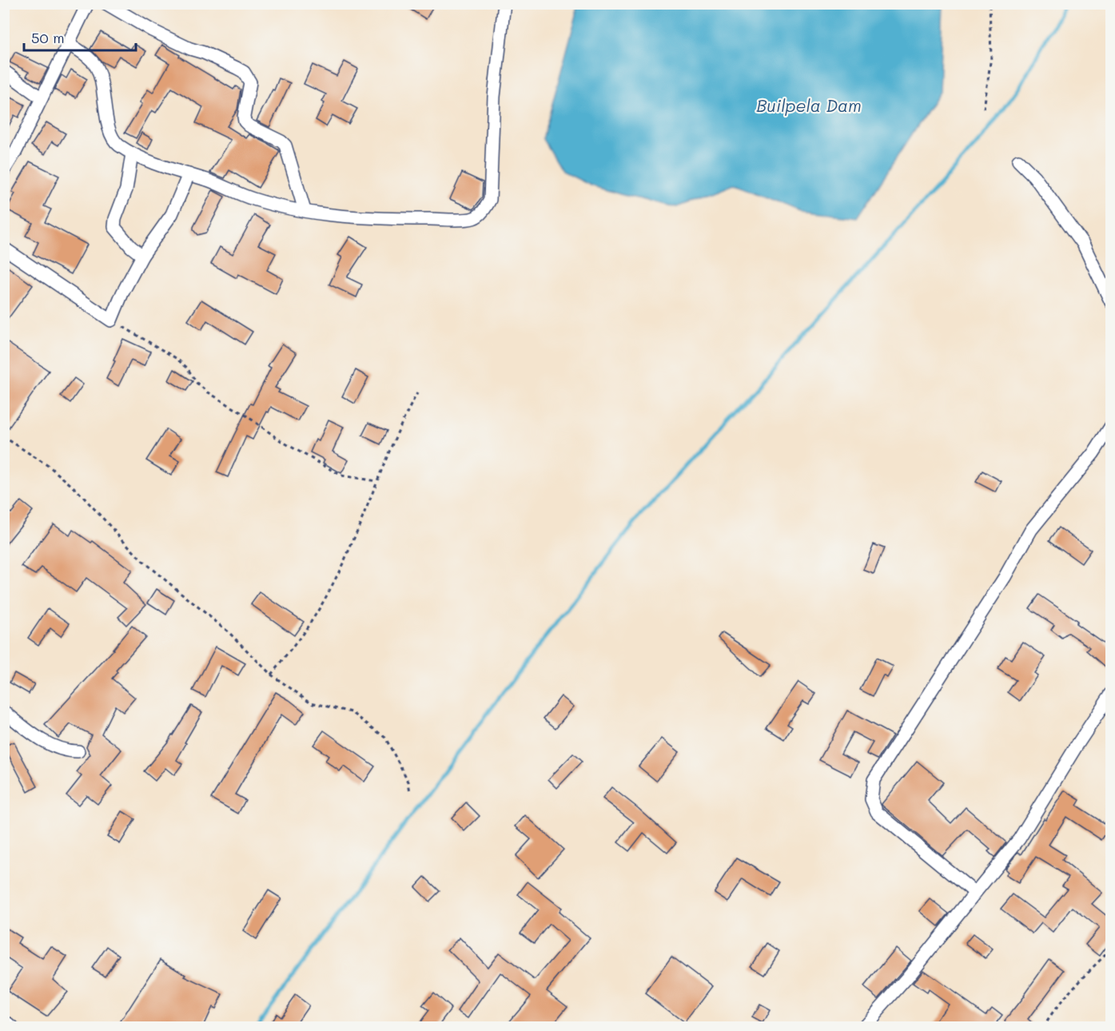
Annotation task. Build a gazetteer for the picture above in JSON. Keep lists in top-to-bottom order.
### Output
{
  "water": ["Builpela Dam"],
  "scale_bar": "50 m"
}
